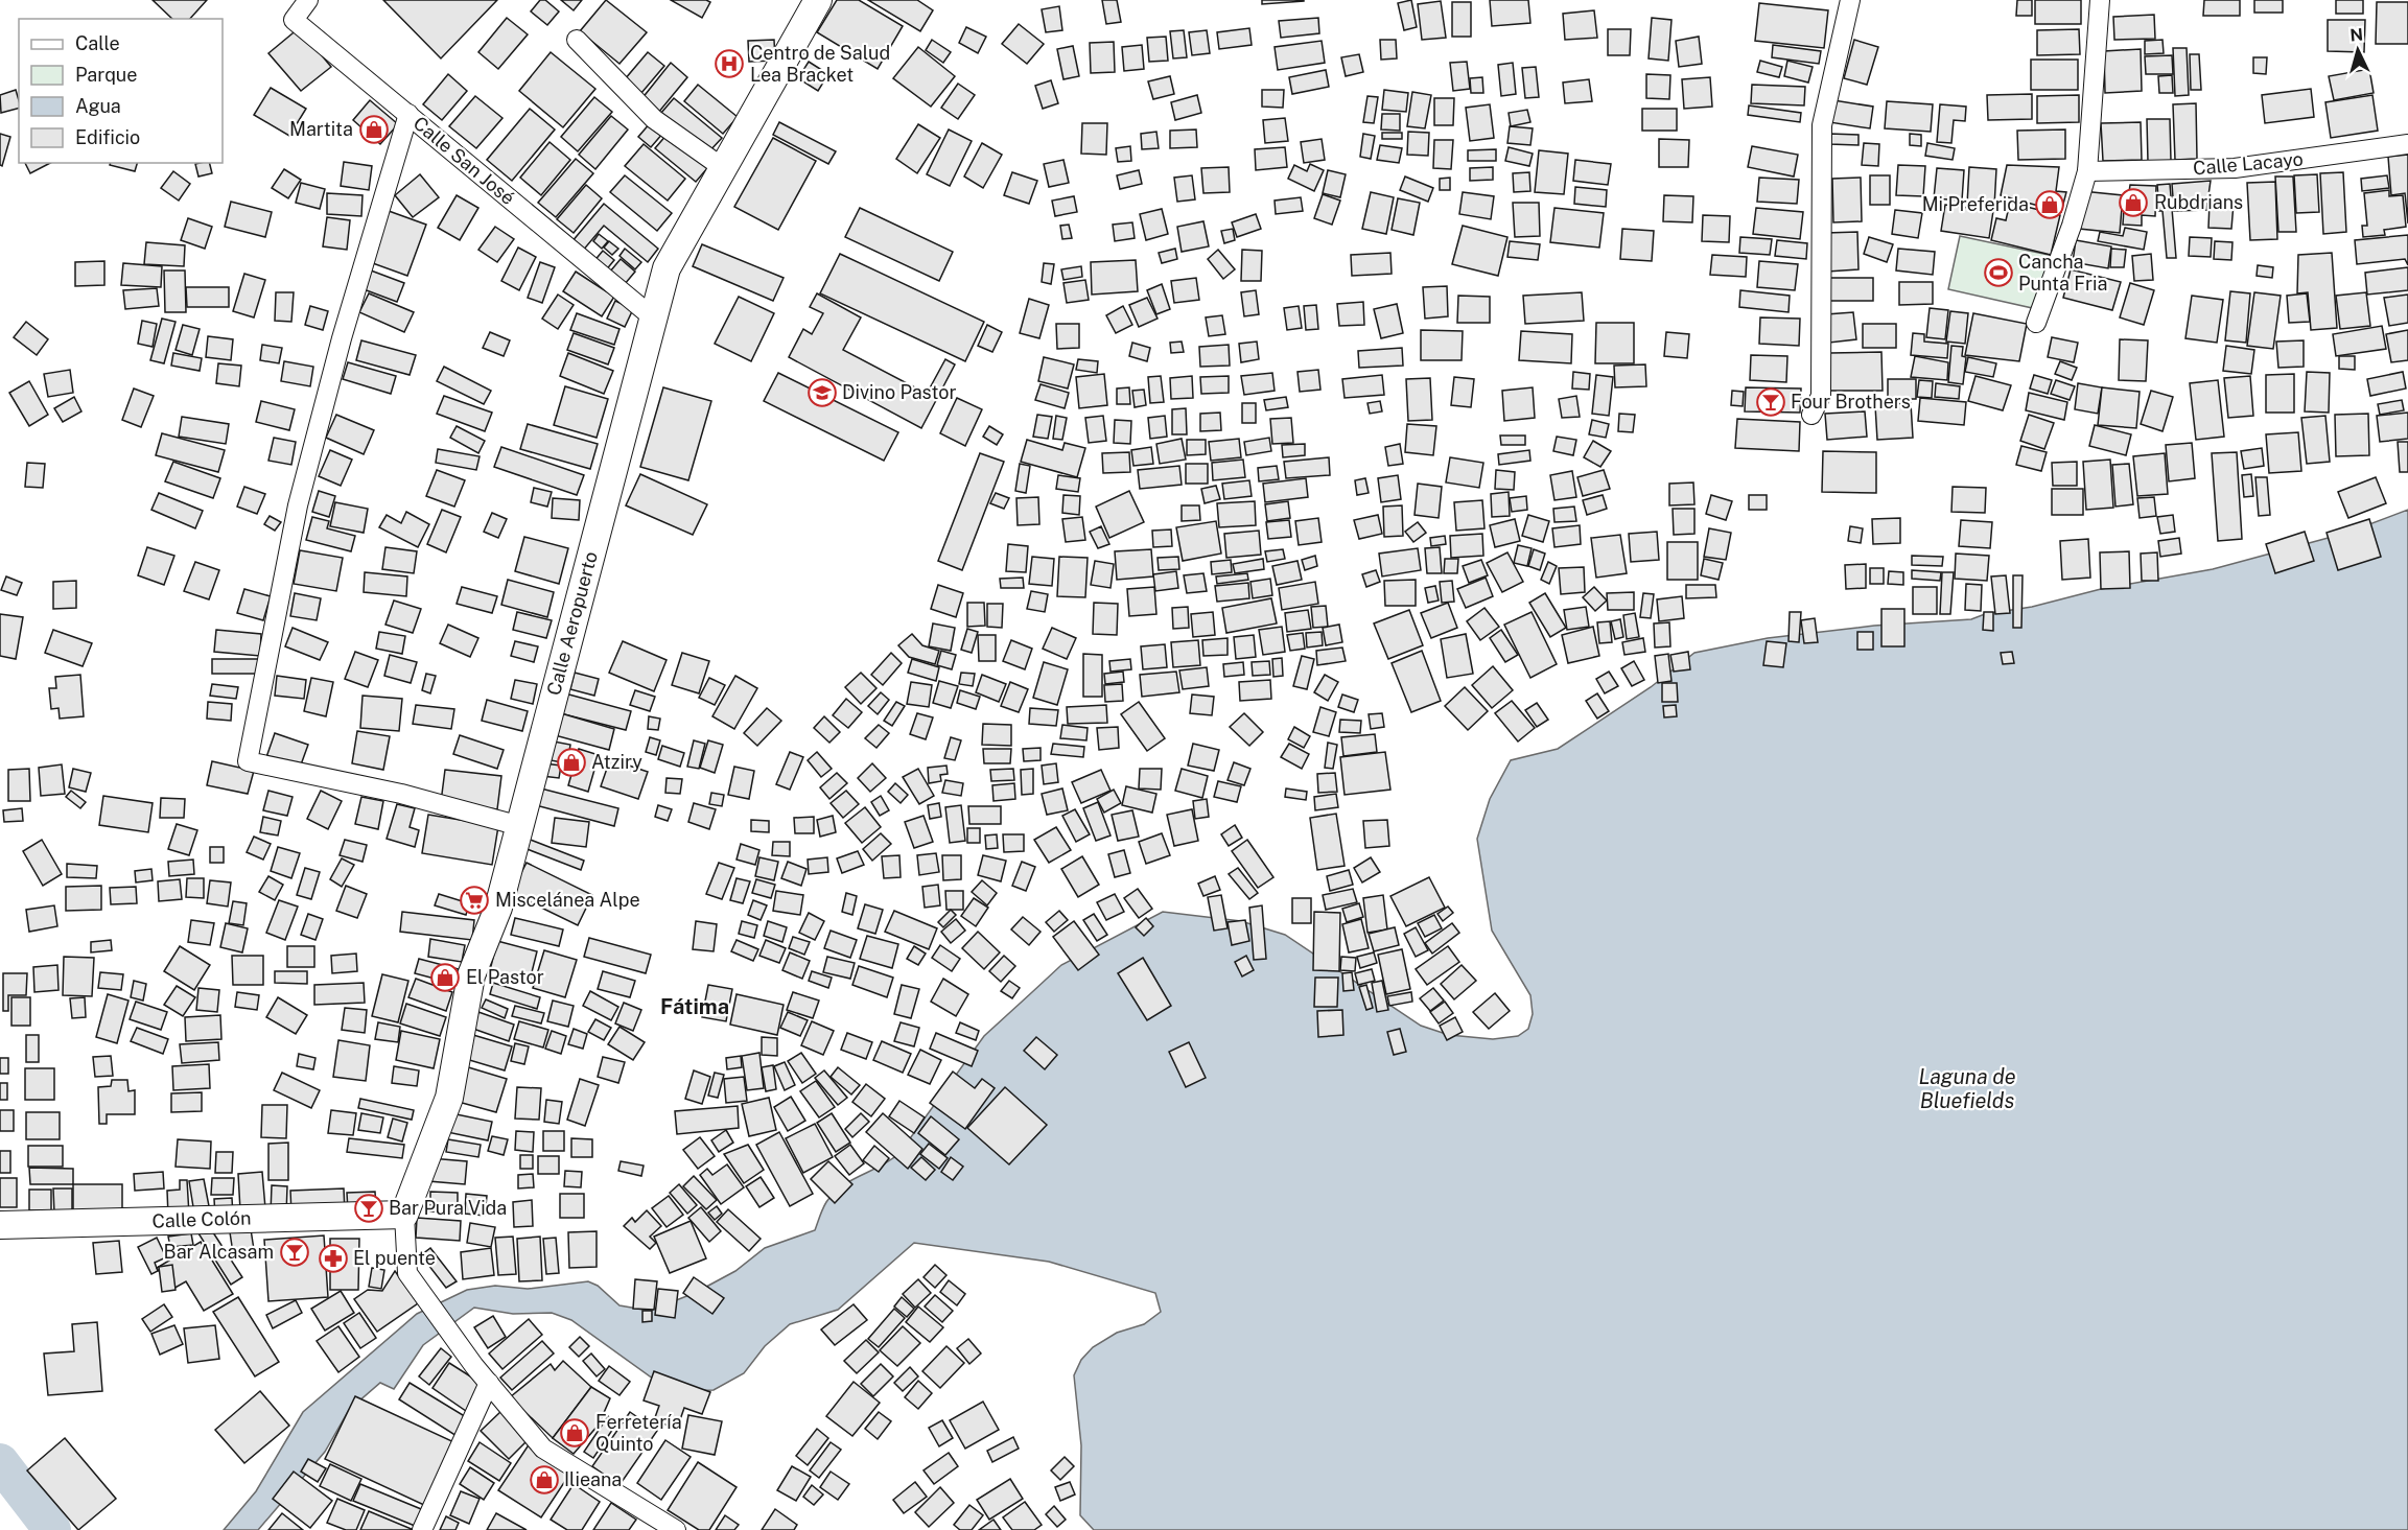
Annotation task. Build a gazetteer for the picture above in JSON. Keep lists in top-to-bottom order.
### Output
{
  "streets": {
    "street": [
      "Calle San José",
      "Calle Lacayo",
      "Calle Aeropuerto",
      "Calle Colón"
    ]
  },
  "crossings": [
    ["Calle San José", "Calle Aeropuerto"],
    ["Calle Aeropuerto", "Calle Colón"]
  ],
  "districts": ["Fátima"],
  "water": ["Laguna de Bluefields"],
  "places": {
    "hospital": ["Centro de Salud Lea Bracket"],
    "shop": [
      "Martita",
      "Rubdrians",
      "Mi Preferida",
      "Atziry",
      "El Pastor",
      "Ferretería Quinto",
      "Ilieana"
    ],
    "sports": ["Cancha Punta Fria"],
    "school or university": ["Divino Pastor"],
    "bar": ["Four Brothers", "Bar Pura Vida", "Bar Alcasam"],
    "supermarket": ["Miscelánea Alpe"],
    "pharmacy": ["El puente"]
  },
  "legend": [
    "Calle",
    "Parque",
    "Agua",
    "Edificio"
  ],
  "north": "top"
}
